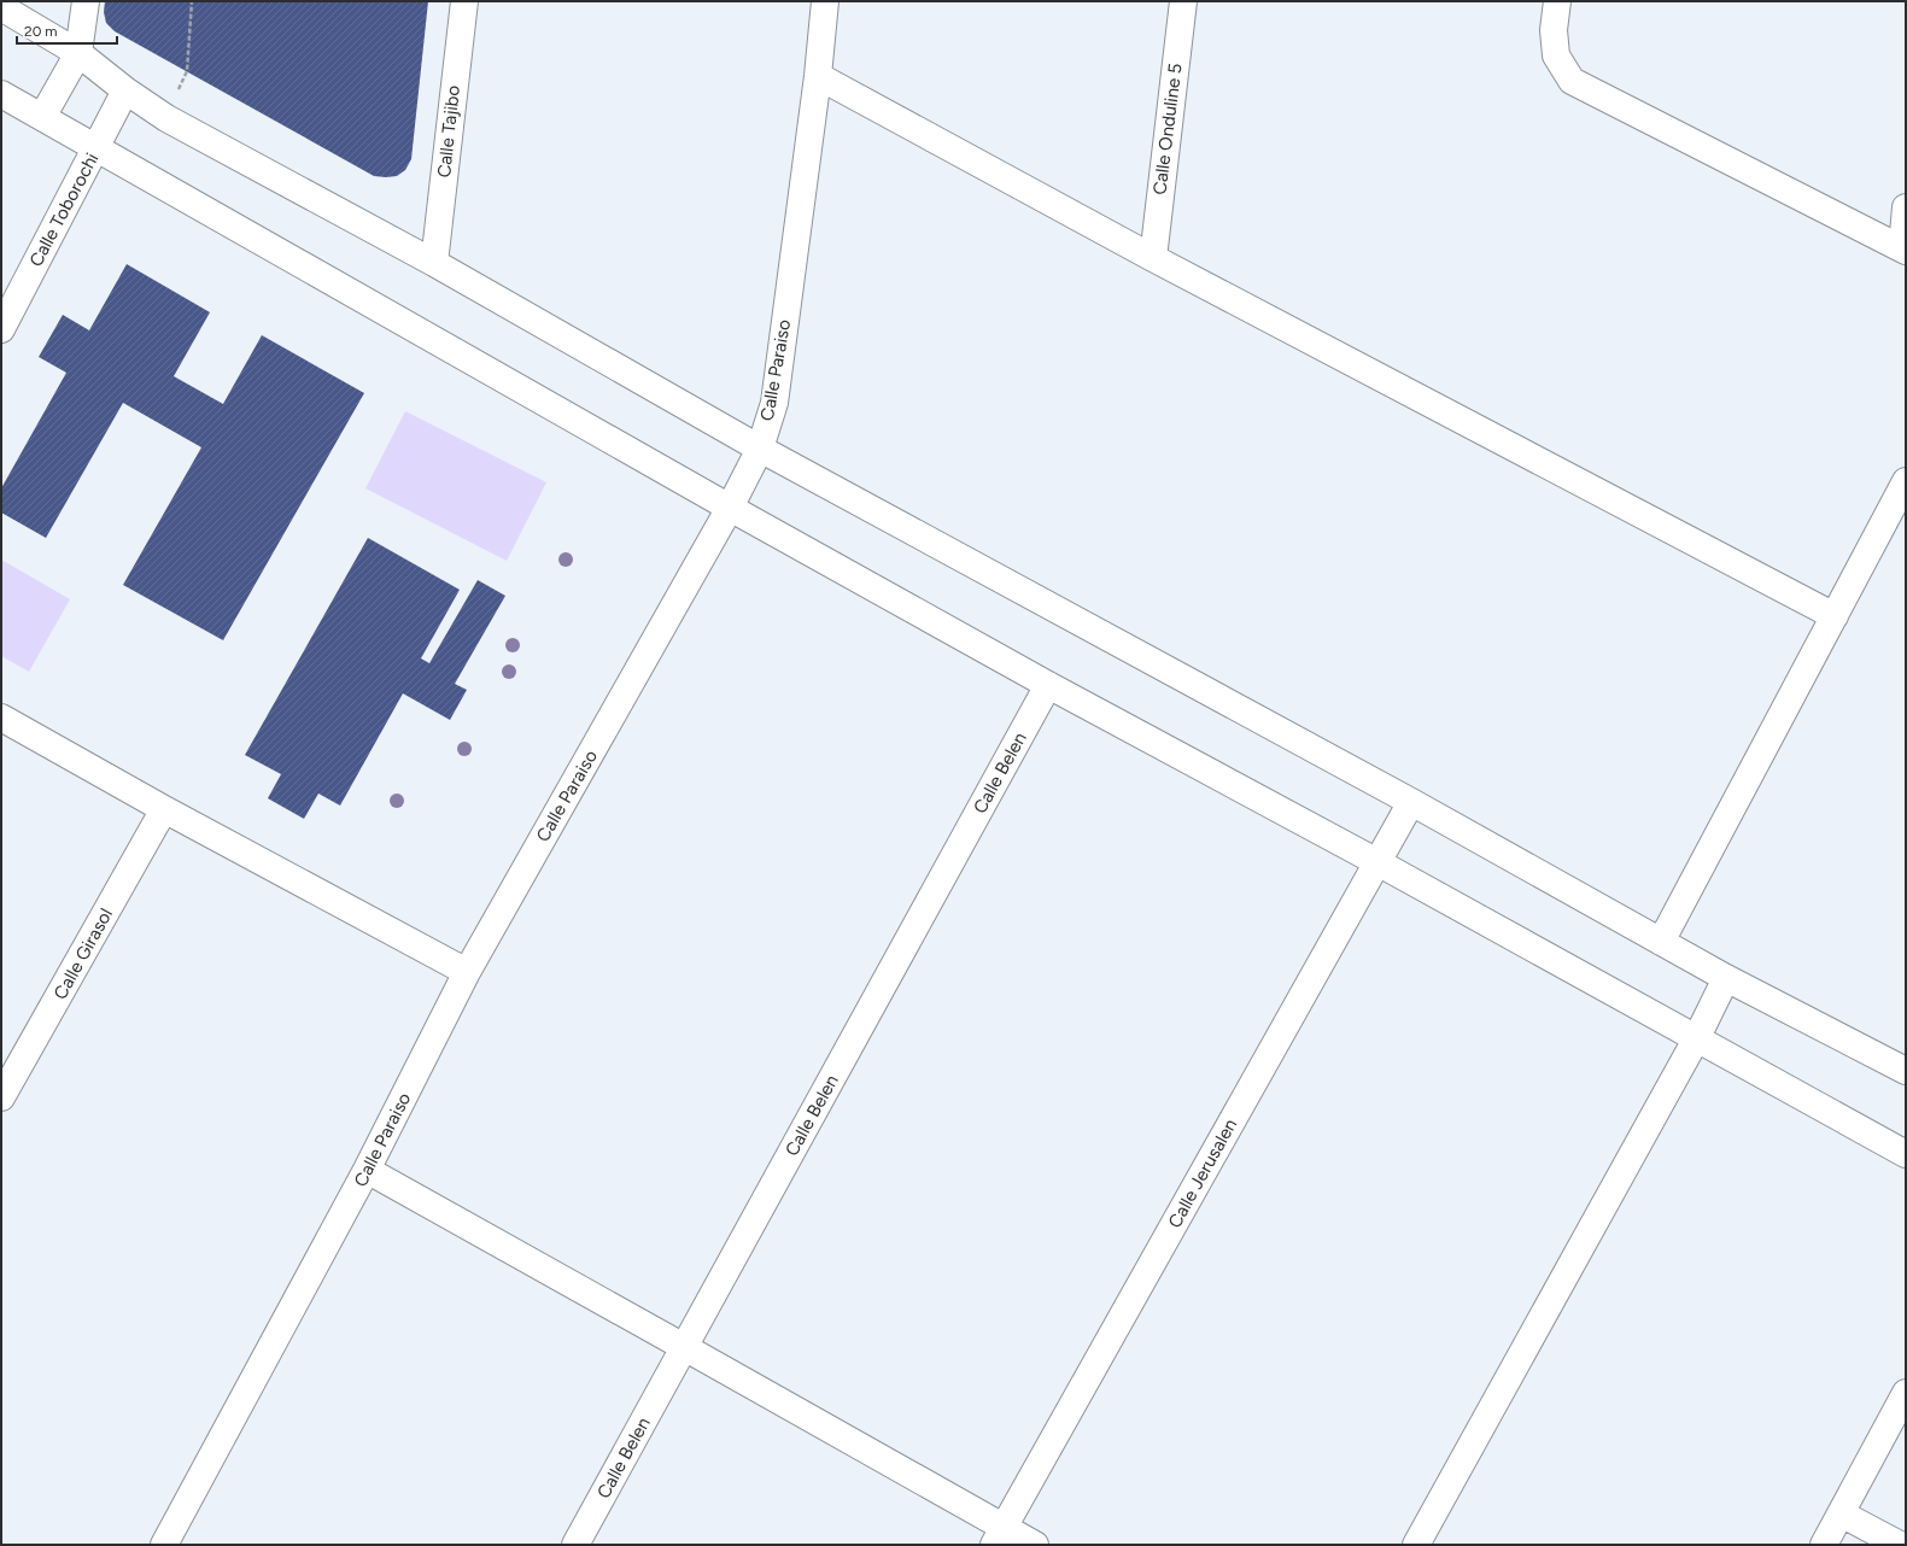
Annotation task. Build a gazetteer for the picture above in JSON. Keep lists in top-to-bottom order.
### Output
{
  "streets": {
    "street": [
      "Calle Onduline 5",
      "Calle Tajibo",
      "Calle Toborochi",
      "Calle Paraiso",
      "Calle Belen",
      "Calle Girasol",
      "Calle Jerusalen"
    ]
  },
  "scale_bar": "20 m"
}
